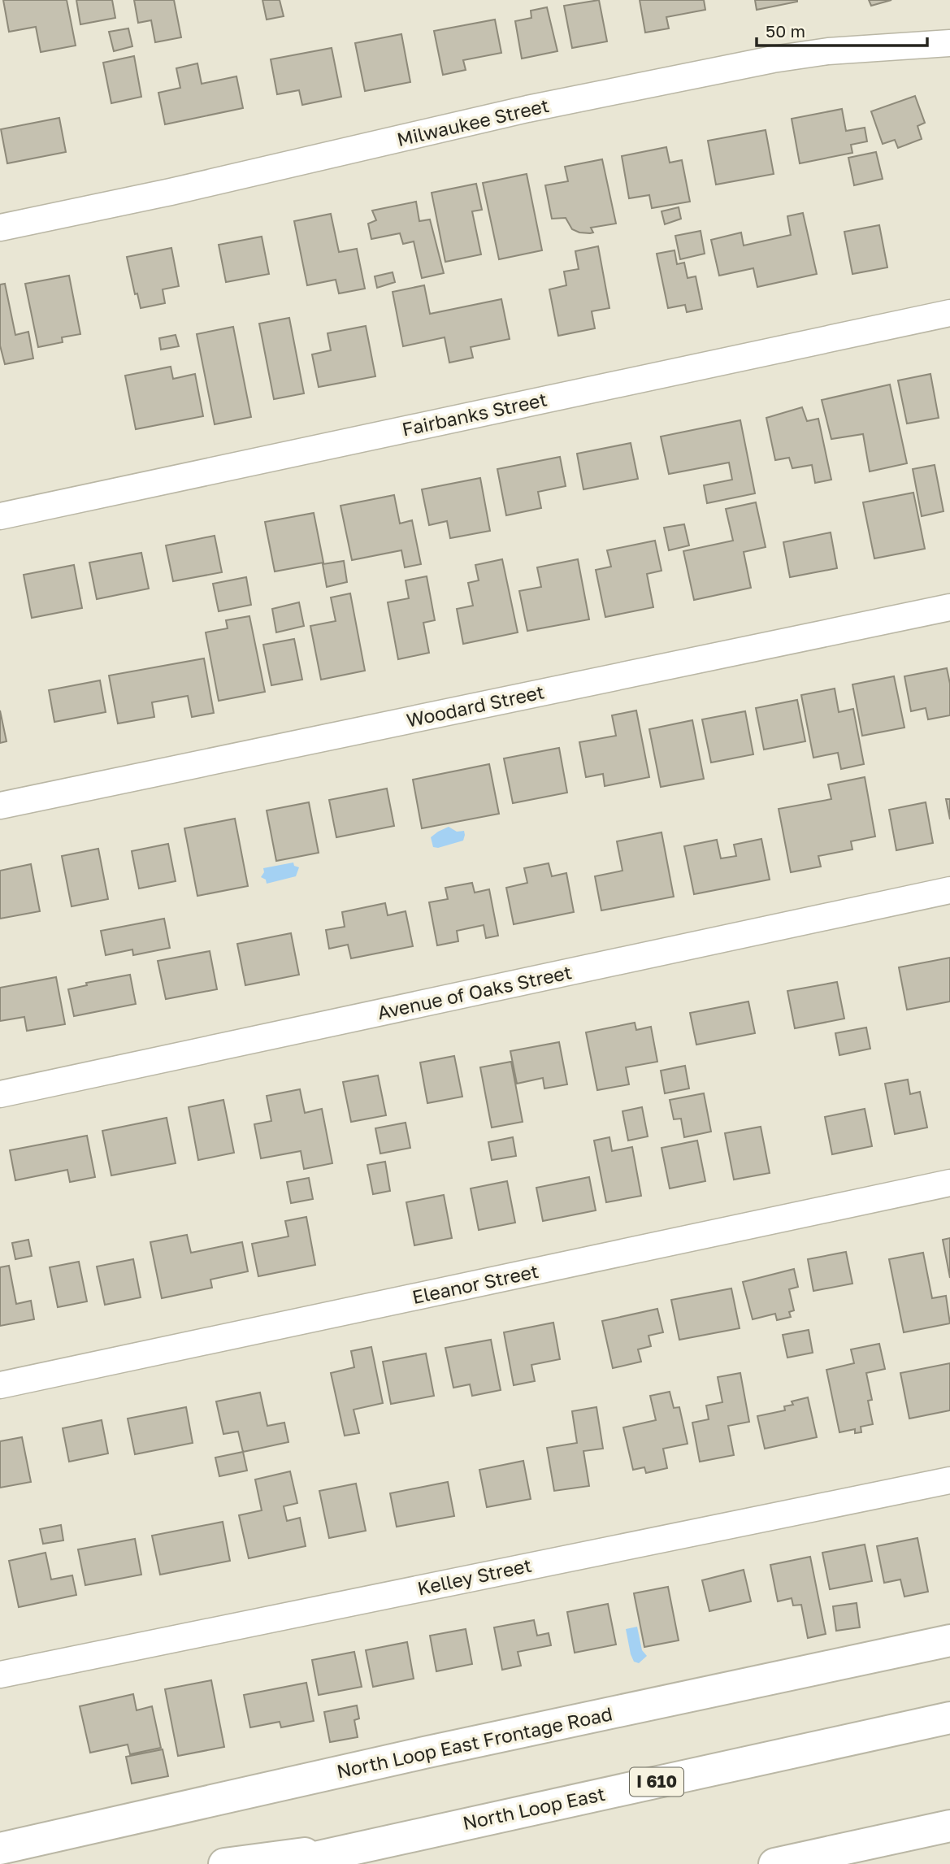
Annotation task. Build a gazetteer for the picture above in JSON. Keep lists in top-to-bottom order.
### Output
{
  "streets": {
    "main road": ["North Loop East Frontage Road", "I 610", "North Loop East"],
    "street": [
      "Milwaukee Street",
      "Fairbanks Street",
      "Woodard Street",
      "Avenue of Oaks Street",
      "Eleanor Street",
      "Kelley Street"
    ]
  },
  "scale_bar": "50 m"
}
